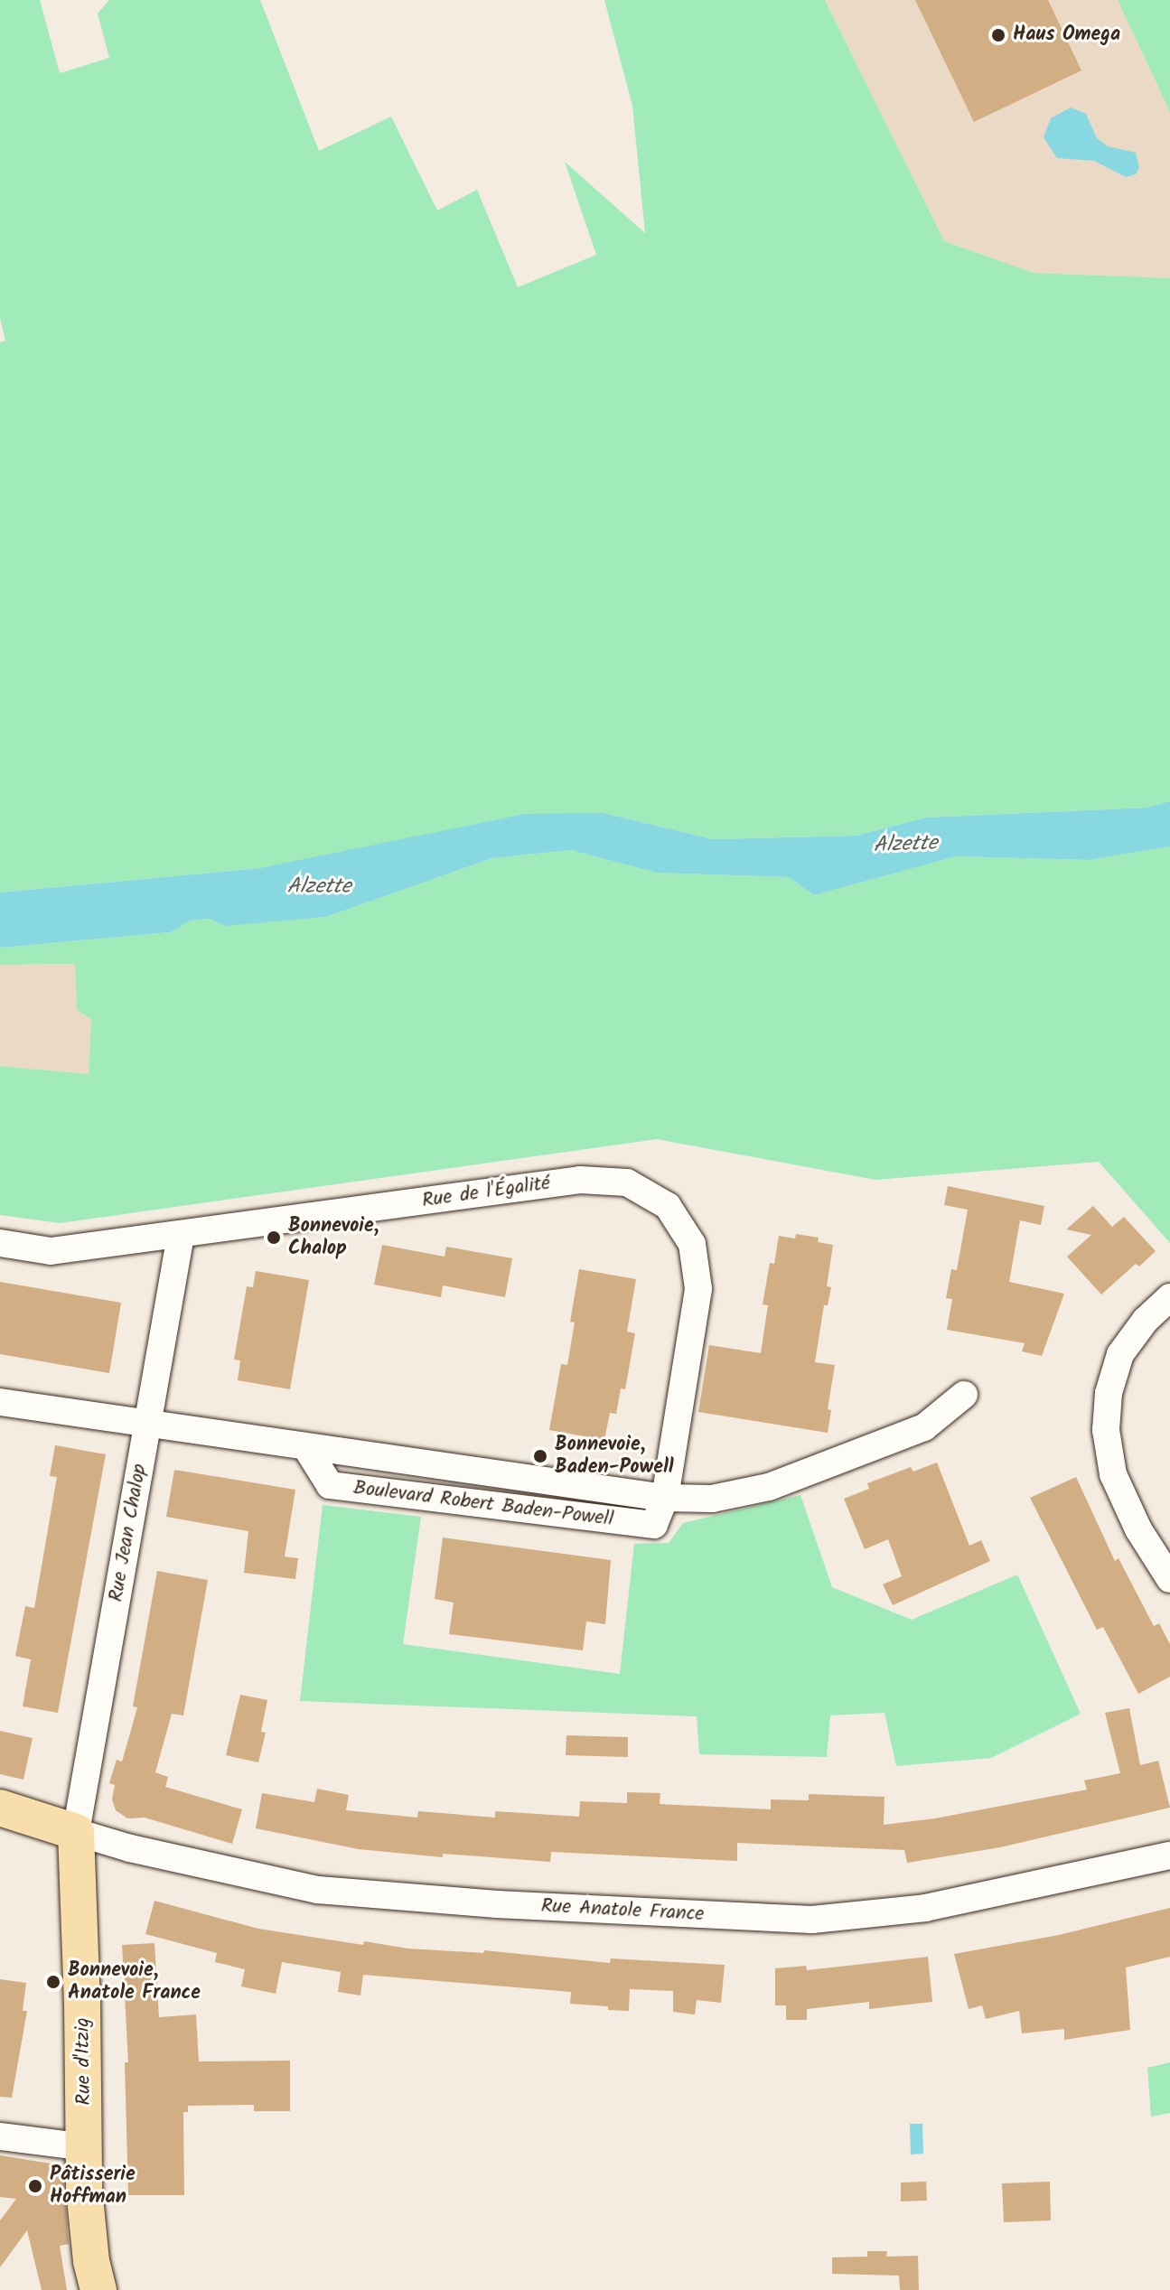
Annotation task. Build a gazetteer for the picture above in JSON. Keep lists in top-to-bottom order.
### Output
{
  "streets": {
    "main road": ["Rue d'Itzig"],
    "street": [
      "Rue de l'Égalité",
      "Boulevard Robert Baden-Powell",
      "Rue Jean Chalop",
      "Rue Anatole France"
    ]
  },
  "crossings": [
    ["Rue de l'Égalité", "Boulevard Robert Baden-Powell"],
    ["Rue de l'Égalité", "Rue Jean Chalop"],
    ["Boulevard Robert Baden-Powell", "Rue Jean Chalop"],
    ["Rue Jean Chalop", "Rue Anatole France"],
    ["Rue Jean Chalop", "Rue d'Itzig"],
    ["Rue Anatole France", "Rue d'Itzig"]
  ],
  "water": ["Alzette"],
  "places": [
    "Haus Omega",
    "Bonnevoie, Chalop",
    "Bonnevoie, Baden-Powell",
    "Bonnevoie, Anatole France",
    "Pâtisserie Hoffman"
  ]
}
